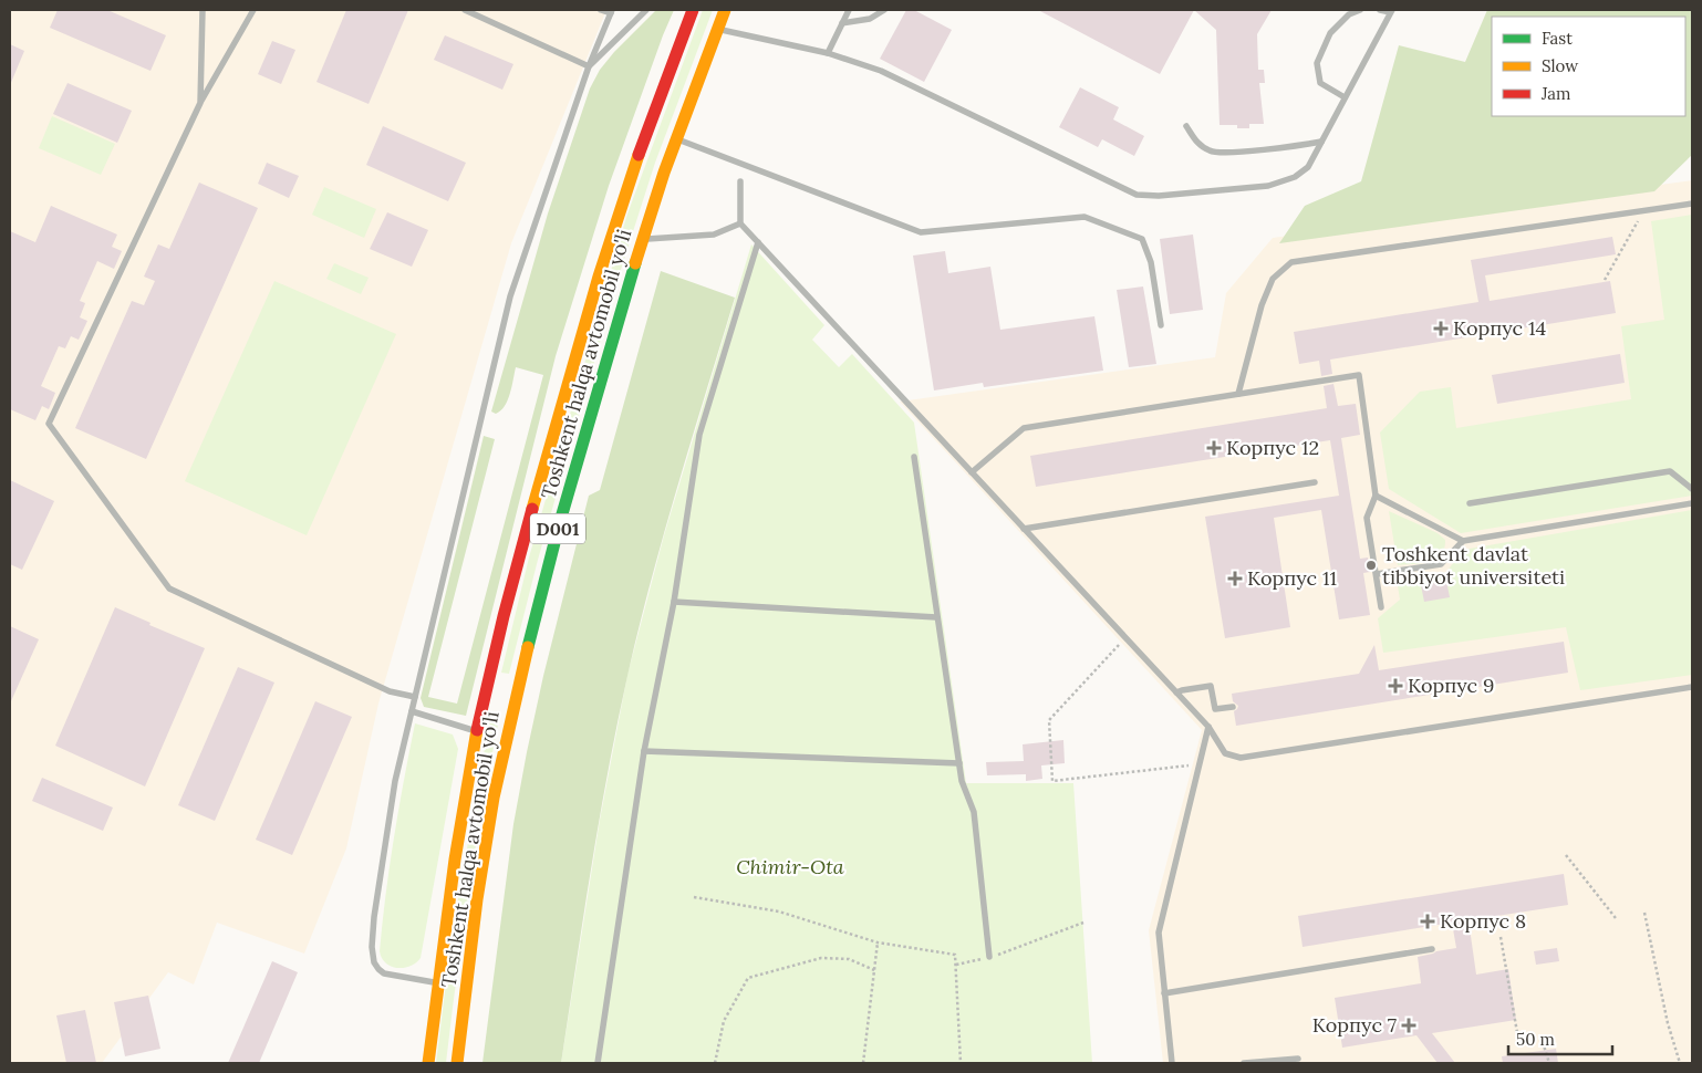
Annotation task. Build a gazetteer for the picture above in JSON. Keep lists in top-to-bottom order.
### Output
{
  "streets": {
    "highway": ["Toshkent halqa avtomobil yo'li", "D001"]
  },
  "parks": ["Chimir-Ota"],
  "places": {
    "health": [
      "Корпус 14",
      "Корпус 12",
      "Корпус 11",
      "Корпус 9",
      "Корпус 8",
      "Корпус 7"
    ],
    "other": ["Toshkent davlat tibbiyot universiteti"]
  },
  "legend": ["Fast", "Slow", "Jam"],
  "scale_bar": "50 m"
}
